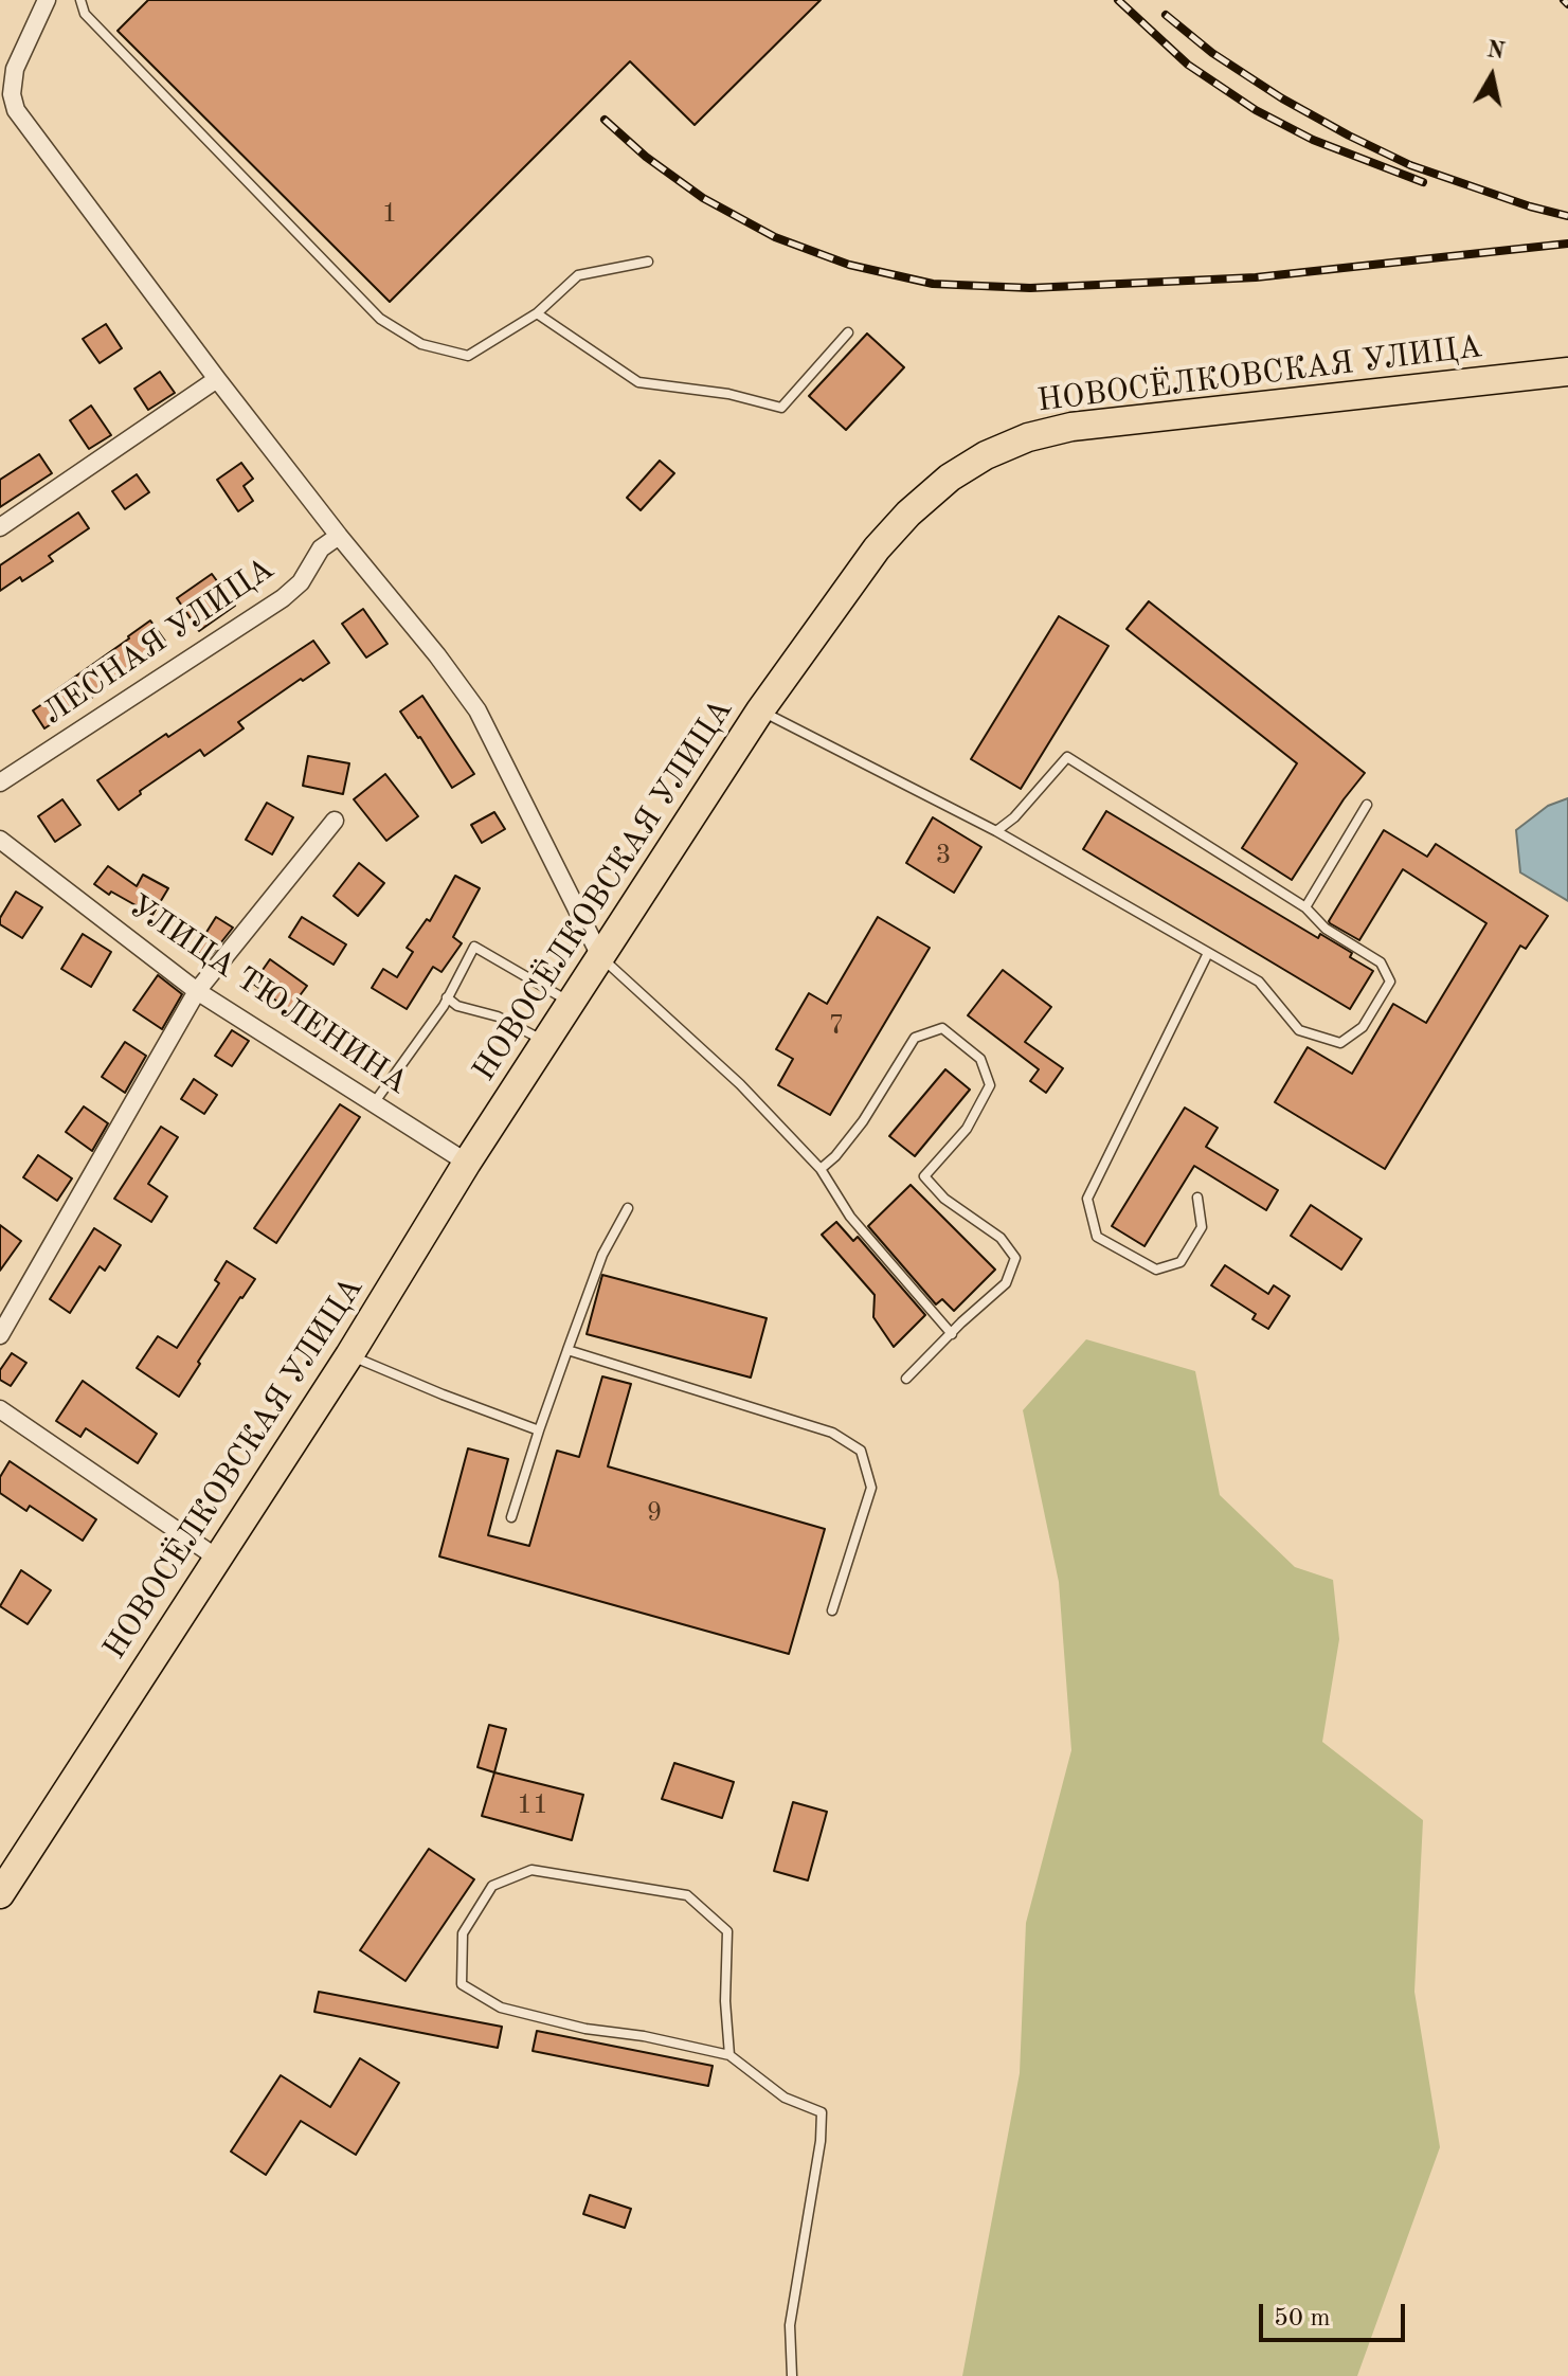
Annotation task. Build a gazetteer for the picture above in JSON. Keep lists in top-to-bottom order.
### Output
{
  "streets": {
    "main road": ["НОВОСЁЛКОВСКАЯ УЛИЦА"],
    "street": ["ЛЕСНАЯ УЛИЦА", "УЛИЦА ТЮЛЕНИНА"]
  },
  "crossings": [
    ["НОВОСЁЛКОВСКАЯ УЛИЦА", "УЛИЦА ТЮЛЕНИНА"]
  ],
  "house_numbers": [
    "1",
    "3",
    "7",
    "9",
    "11"
  ],
  "scale_bar": "50 m",
  "north": "top"
}
